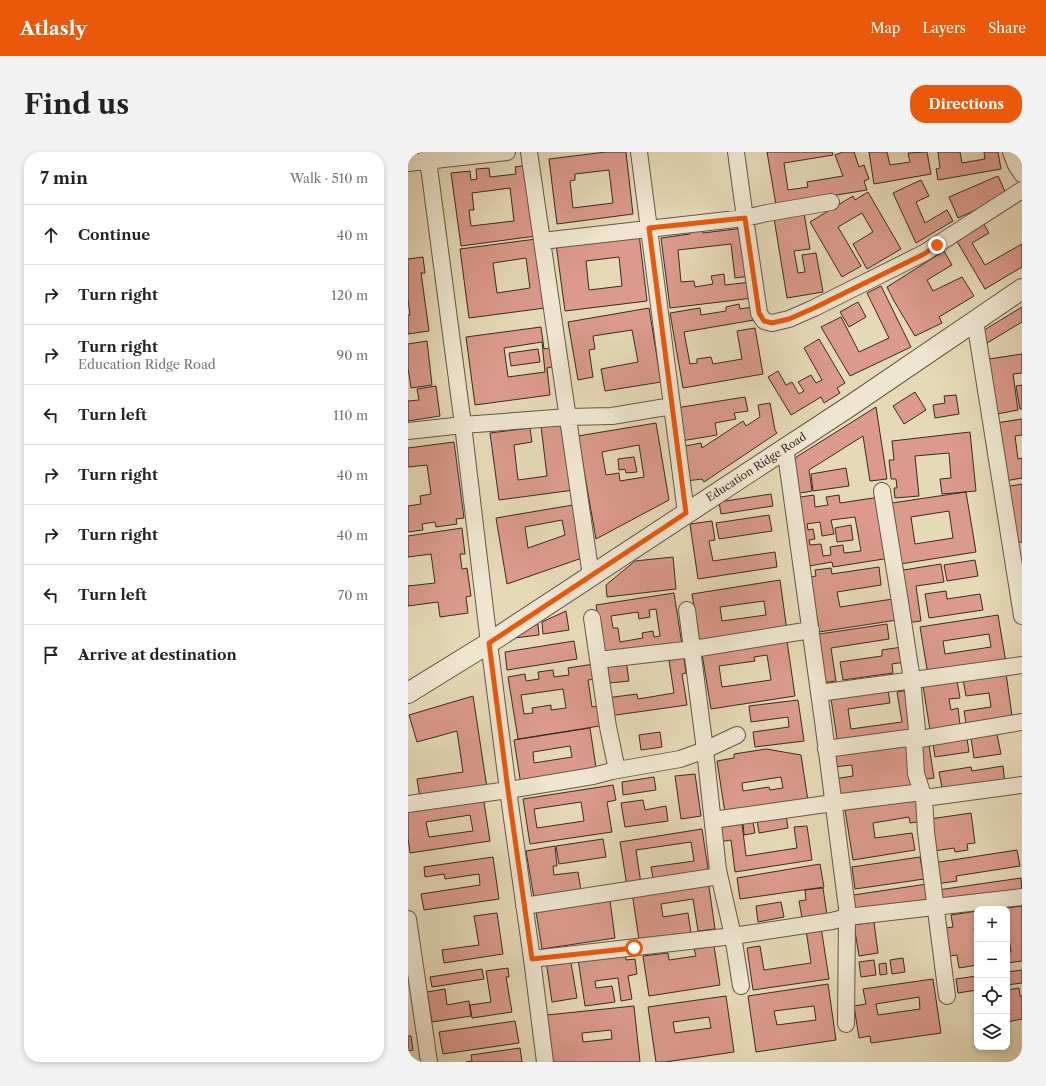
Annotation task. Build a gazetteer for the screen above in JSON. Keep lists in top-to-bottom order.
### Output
{
  "streets": {
    "street": ["Education Ridge Road"]
  },
  "page": {
    "header": "Atlasly",
    "nav": ["Map", "Layers", "Share"],
    "buttons": "Directions",
    "title": "Find us",
    "heading": ["7 min", "Walk · 510 m"],
    "list": [
      ["Continue", "40 m"],
      ["Turn right", "120 m"],
      ["Turn right", "Education Ridge Road", "90 m"],
      ["Turn left", "110 m"],
      ["Turn right", "40 m"],
      ["Turn right", "40 m"],
      ["Turn left", "70 m"],
      "Arrive at destination"
    ],
    "map_buttons": ["+", "−"]
  }
}
